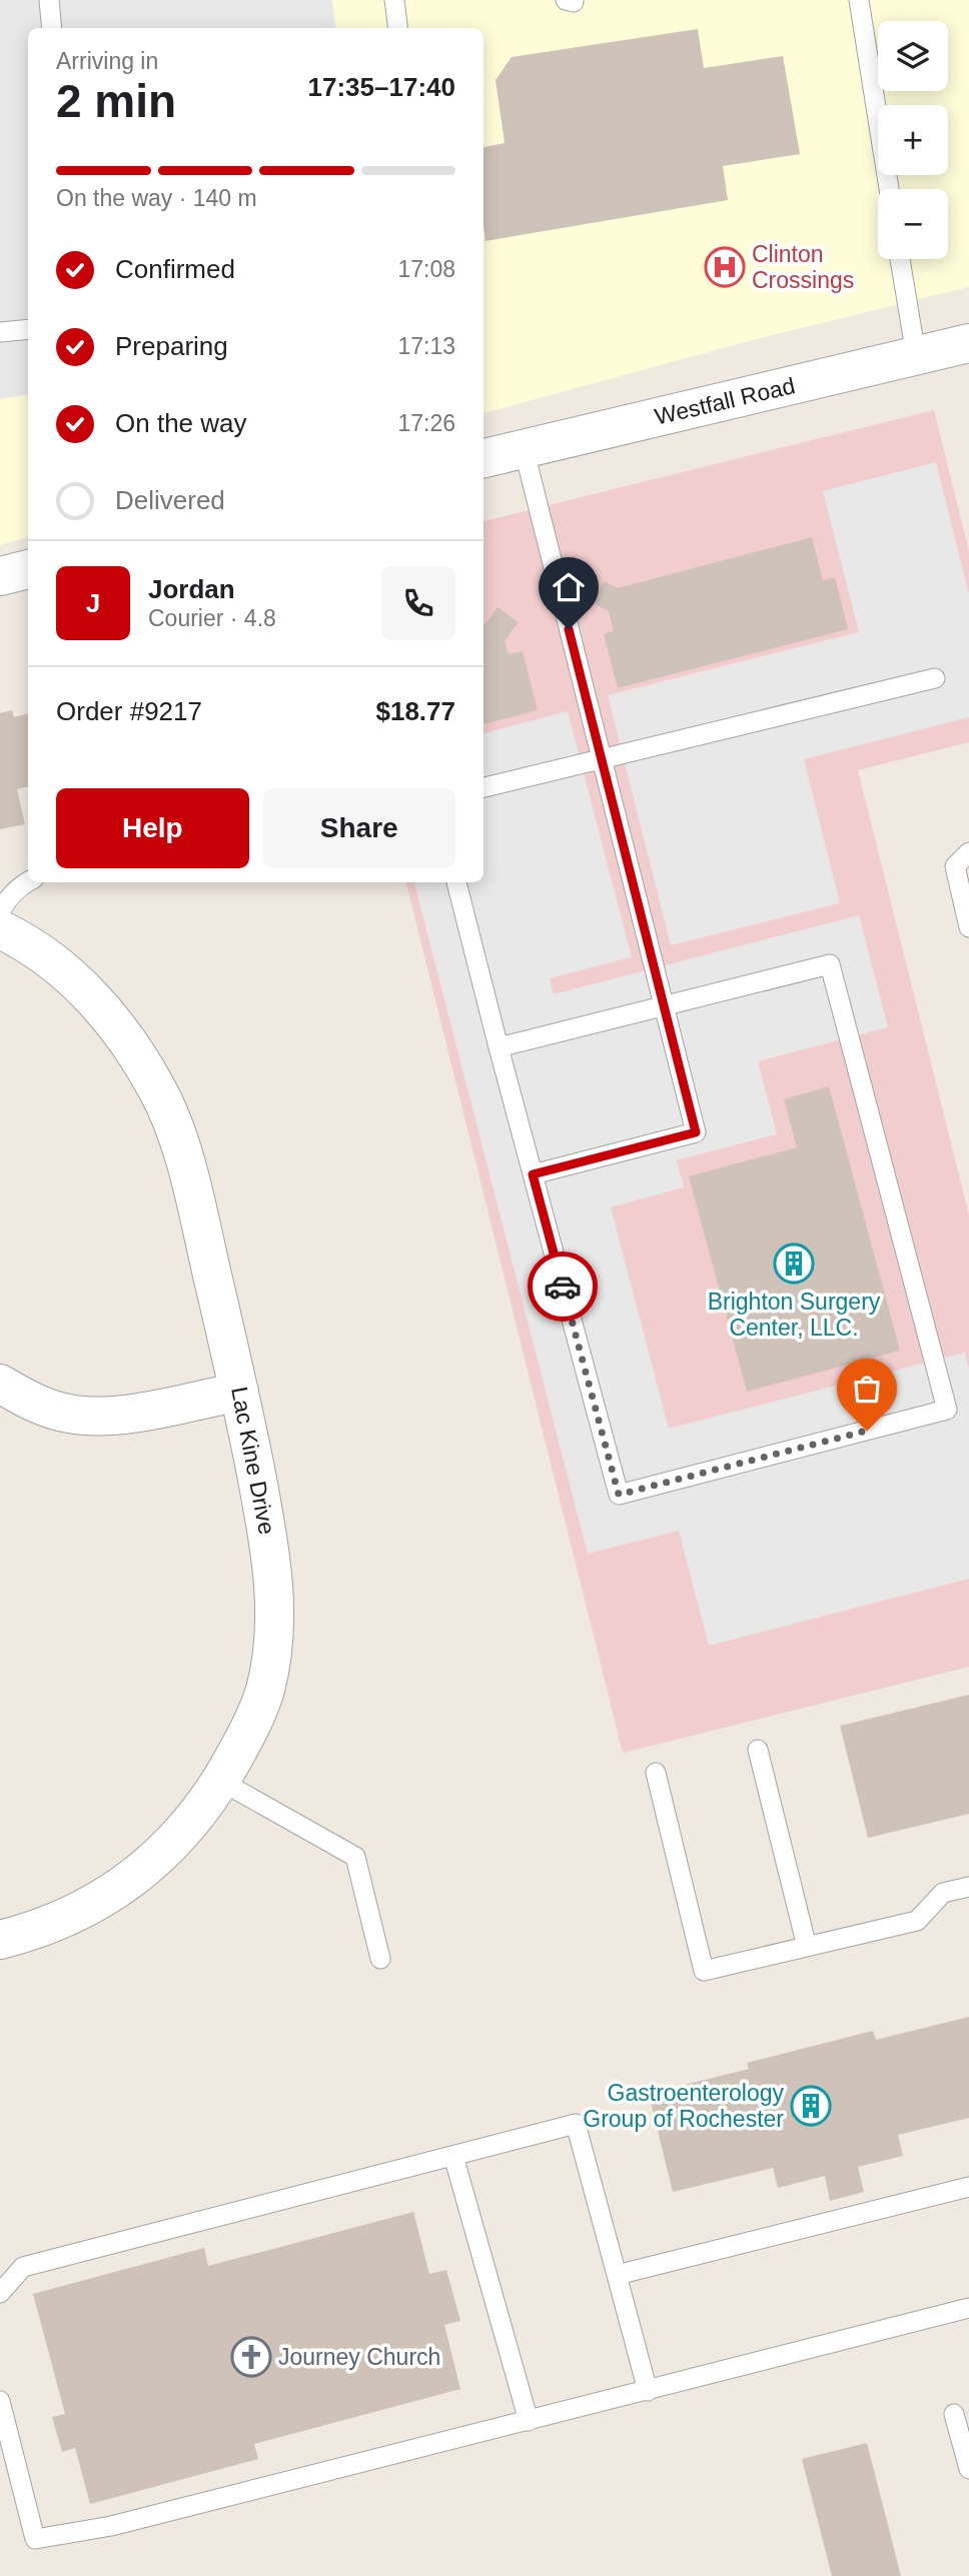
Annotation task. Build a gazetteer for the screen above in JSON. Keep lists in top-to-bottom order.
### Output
{
  "streets": {
    "street": ["Westfall Road", "Lac Kine Drive"]
  },
  "places": {
    "hospital": ["Clinton Crossings"],
    "building": ["Brighton Surgery Center, LLC.", "Gastroenterology Group of Rochester"],
    "church": ["Journey Church"]
  },
  "page": {
    "map_buttons": ["+", "−"],
    "heading": ["2 min", "Arriving in", "17:35–17:40"],
    "panel": [
      "Jordan",
      "Courier · 4.8",
      "Order #9217",
      "$18.77"
    ],
    "bar": "On the way · 140 m",
    "list": [
      ["Confirmed", "17:08"],
      ["Preparing", "17:13"],
      ["On the way", "17:26"],
      "Delivered"
    ],
    "round": "J",
    "buttons": ["Help", "Share"]
  }
}
